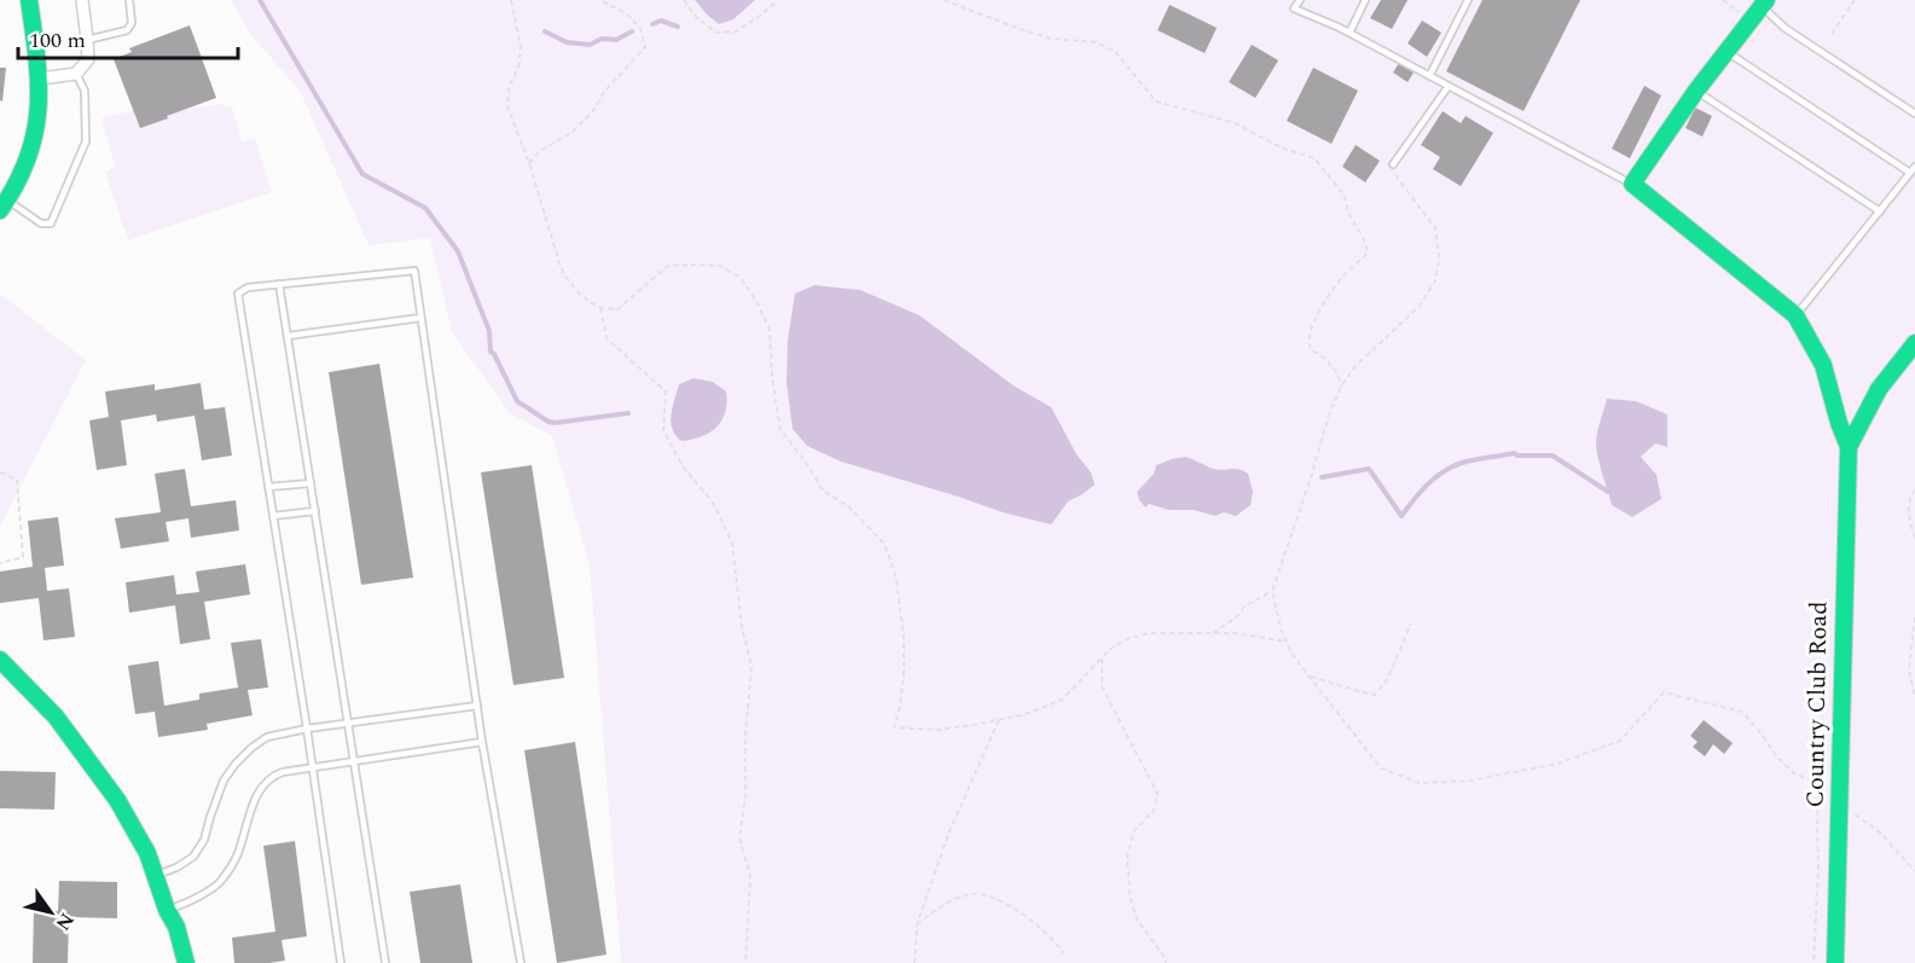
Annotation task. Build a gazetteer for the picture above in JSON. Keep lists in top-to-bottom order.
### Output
{
  "streets": {
    "street": ["Country Club Road"]
  },
  "scale_bar": "100 m",
  "north": "bottom right"
}
